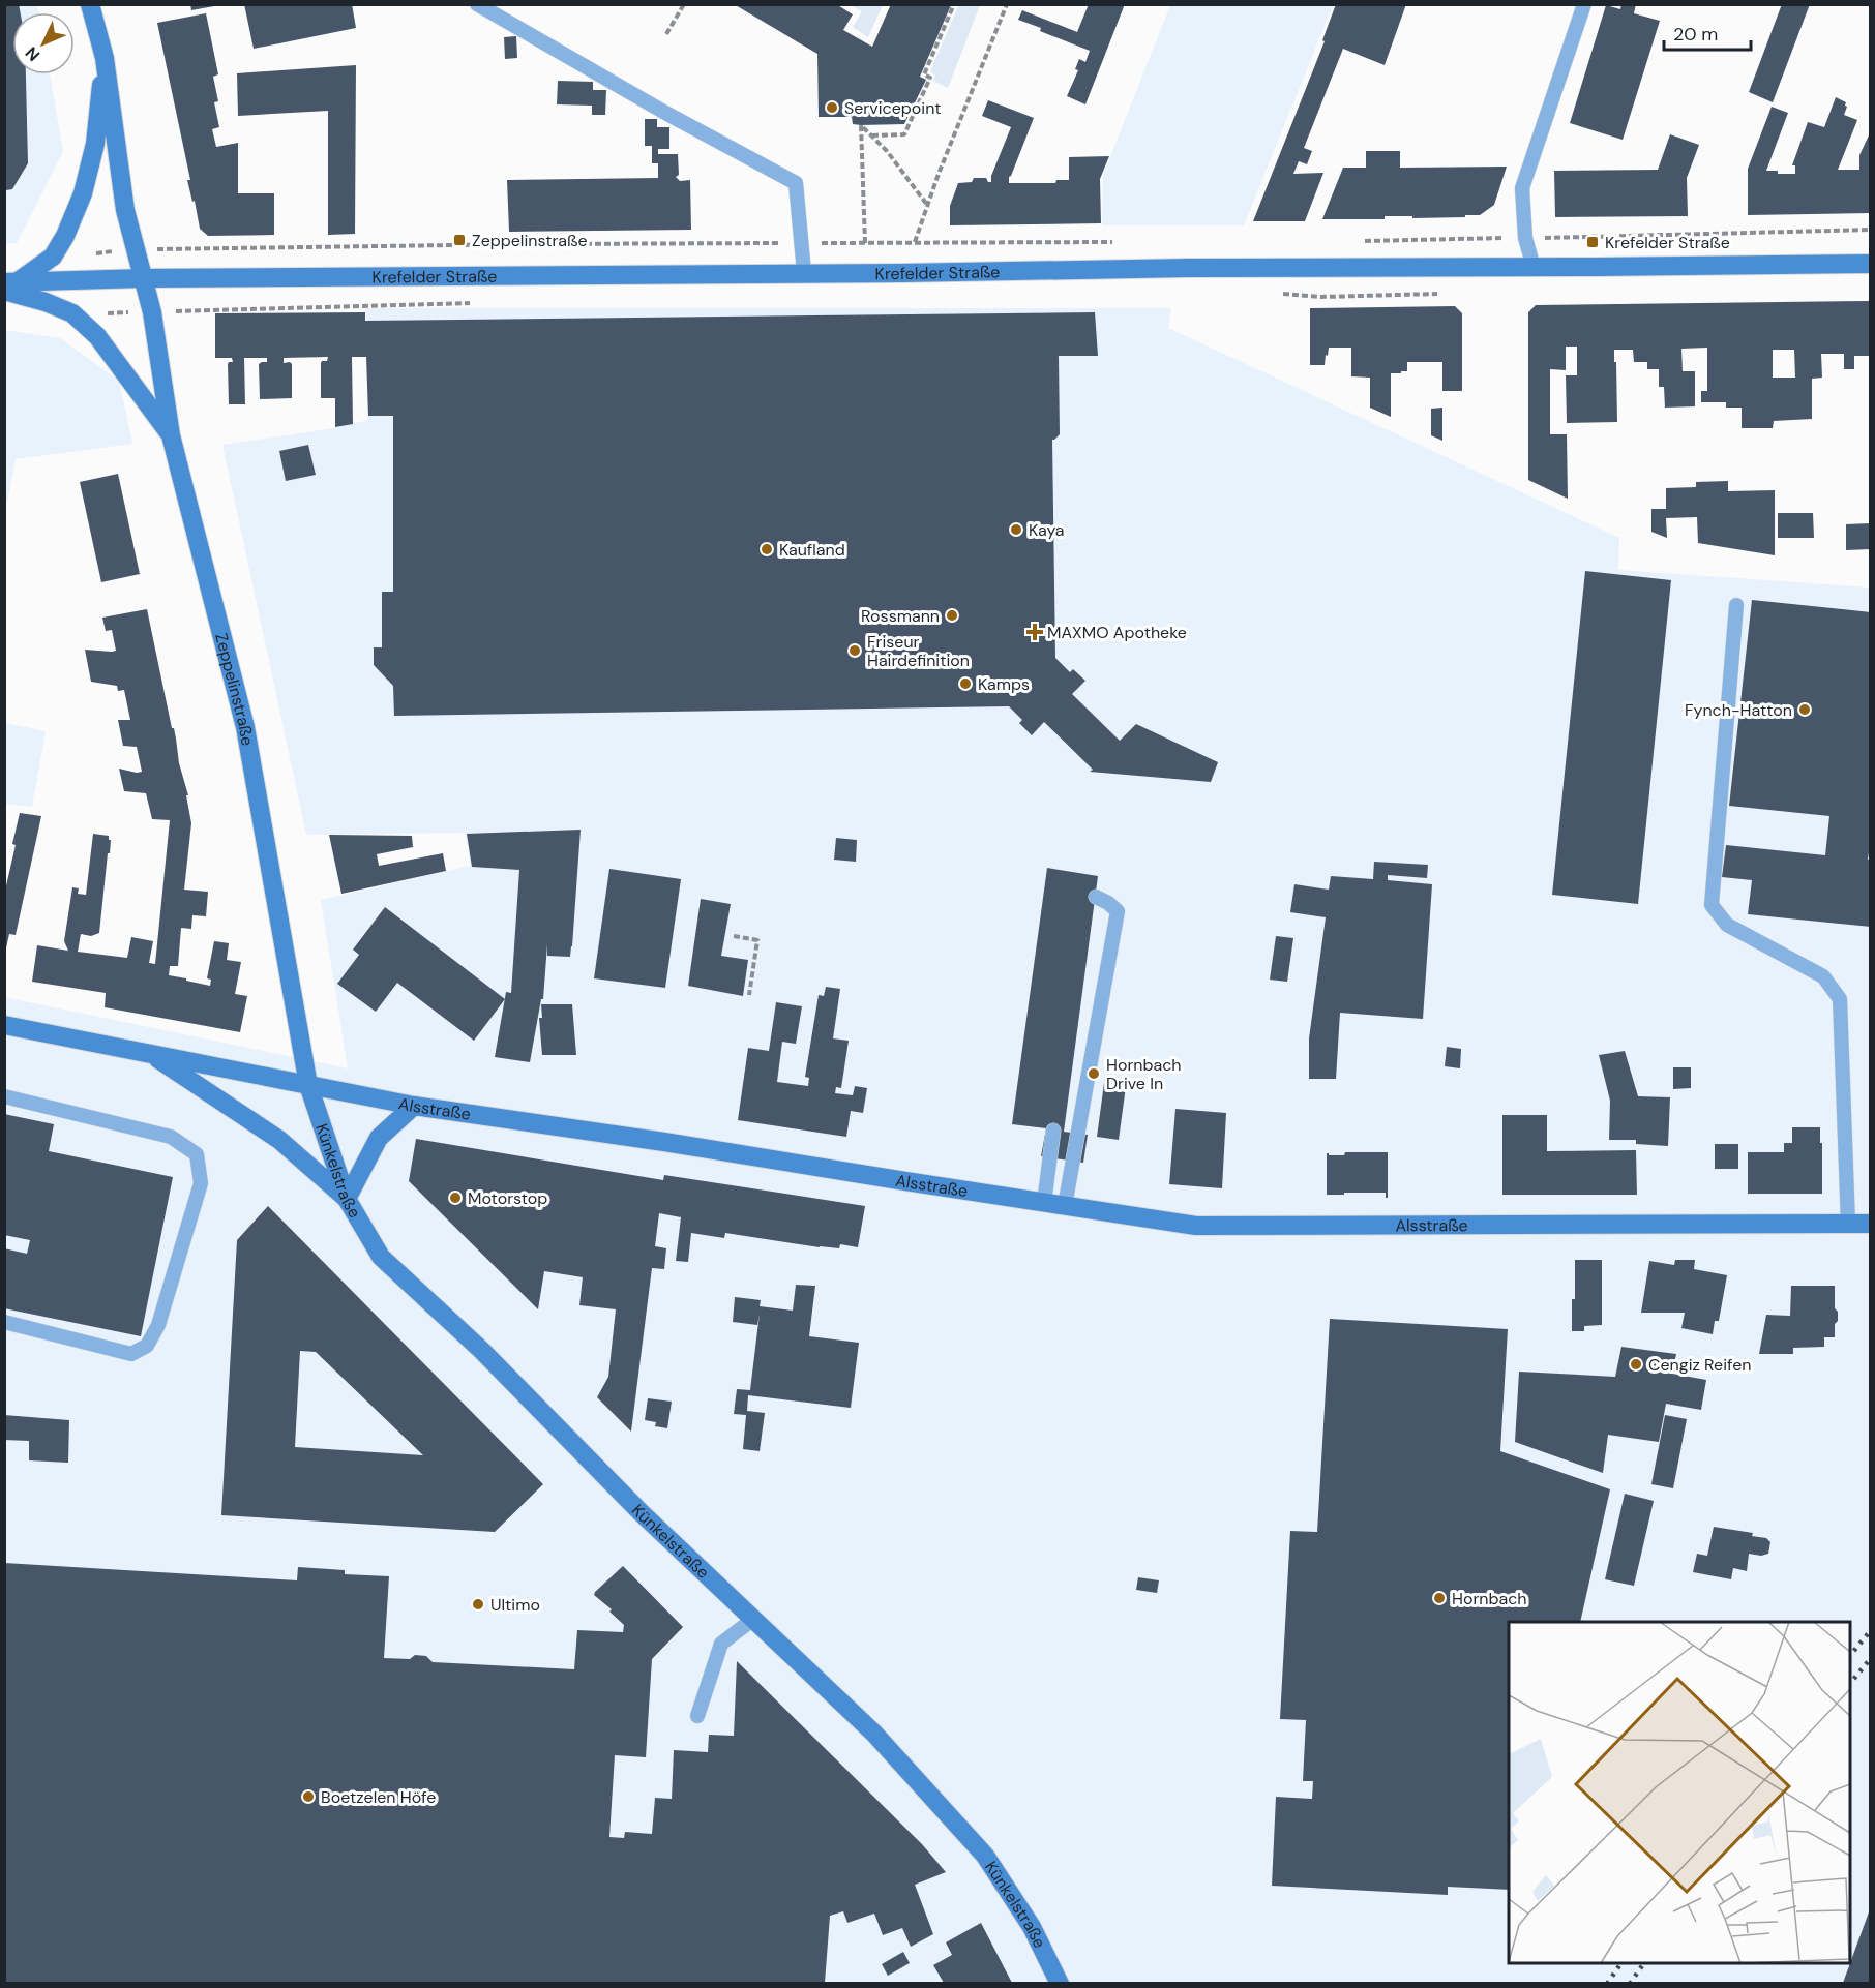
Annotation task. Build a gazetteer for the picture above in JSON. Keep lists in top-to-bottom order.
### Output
{
  "streets": {
    "street": [
      "Krefelder Straße",
      "Zeppelinstraße",
      "Alsstraße",
      "Künkelstraße"
    ]
  },
  "crossings": [
    ["Krefelder Straße", "Zeppelinstraße"],
    ["Zeppelinstraße", "Alsstraße"],
    ["Zeppelinstraße", "Künkelstraße"],
    ["Alsstraße", "Künkelstraße"]
  ],
  "places": {
    "other": [
      "Servicepoint",
      "Kaya",
      "Kaufland",
      "Rossmann",
      "Friseur Hairdefinition",
      "Kamps",
      "Fynch-Hatton",
      "Hornbach Drive In",
      "Motorstop",
      "Cengiz Reifen",
      "Hornbach",
      "Ultimo",
      "Boetzelen Höfe"
    ],
    "transit": ["Zeppelinstraße", "Krefelder Straße"],
    "health": ["MAXMO Apotheke"]
  },
  "scale_bar": "20 m",
  "north": "bottom left"
}
